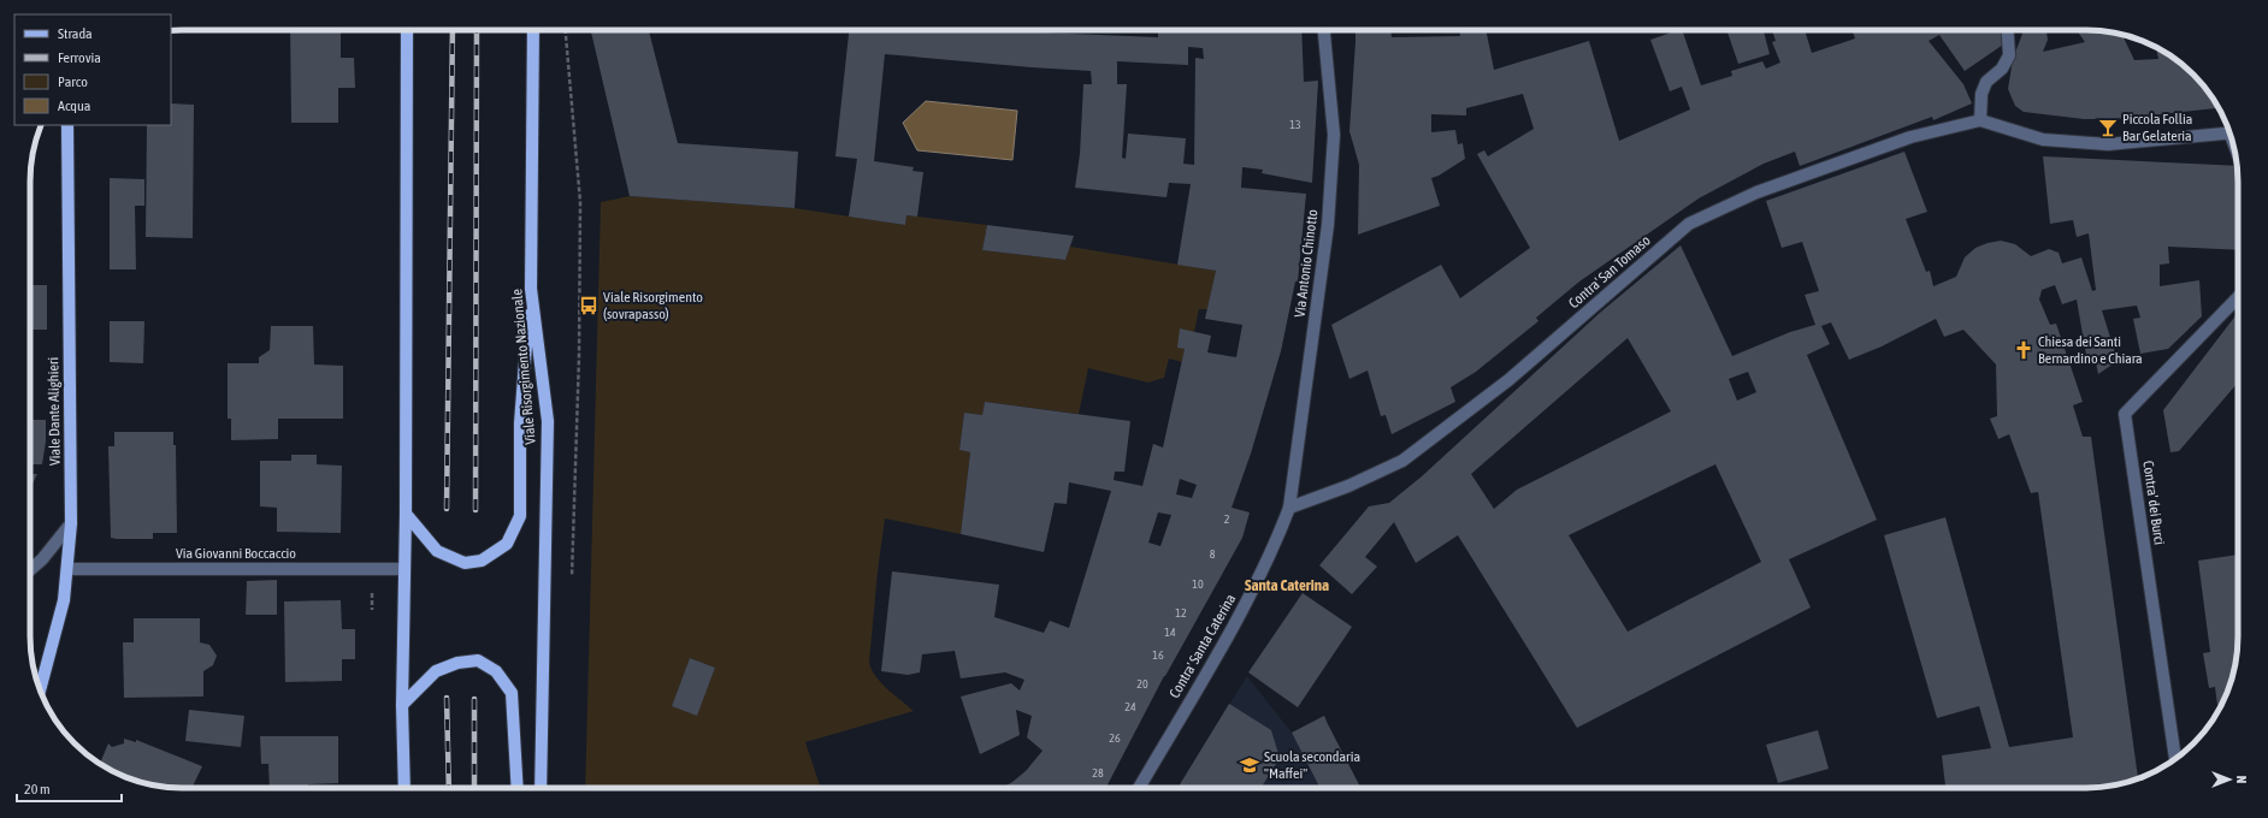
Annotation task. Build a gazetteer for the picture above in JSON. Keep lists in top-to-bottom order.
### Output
{
  "streets": {
    "main road": ["Viale Risorgimento Nazionale", "Viale Dante Alighieri"],
    "street": [
      "Via Antonio Chinotto",
      "Contra' San Tomaso",
      "Contra' dei Burci",
      "Via Giovanni Boccaccio",
      "Contra' Santa Caterina"
    ]
  },
  "crossings": [
    ["Via Antonio Chinotto", "Contra' San Tomaso"],
    ["Via Antonio Chinotto", "Contra' Santa Caterina"],
    ["Contra' San Tomaso", "Contra' Santa Caterina"],
    ["Viale Dante Alighieri", "Via Giovanni Boccaccio"]
  ],
  "districts": ["Santa Caterina"],
  "places": {
    "bar": ["Piccola Follia Bar Gelateria"],
    "bus stop": ["Viale Risorgimento (sovrapasso)"],
    "church": ["Chiesa dei Santi Bernardino e Chiara"],
    "school or university": ["Scuola secondaria \"Maffei\""]
  },
  "house_numbers": [
    "13",
    "2",
    "8",
    "10",
    "12",
    "14",
    "16",
    "20",
    "24",
    "26",
    "28"
  ],
  "legend": [
    "Strada",
    "Ferrovia",
    "Parco",
    "Acqua"
  ],
  "scale_bar": "20 m",
  "north": "right"
}
